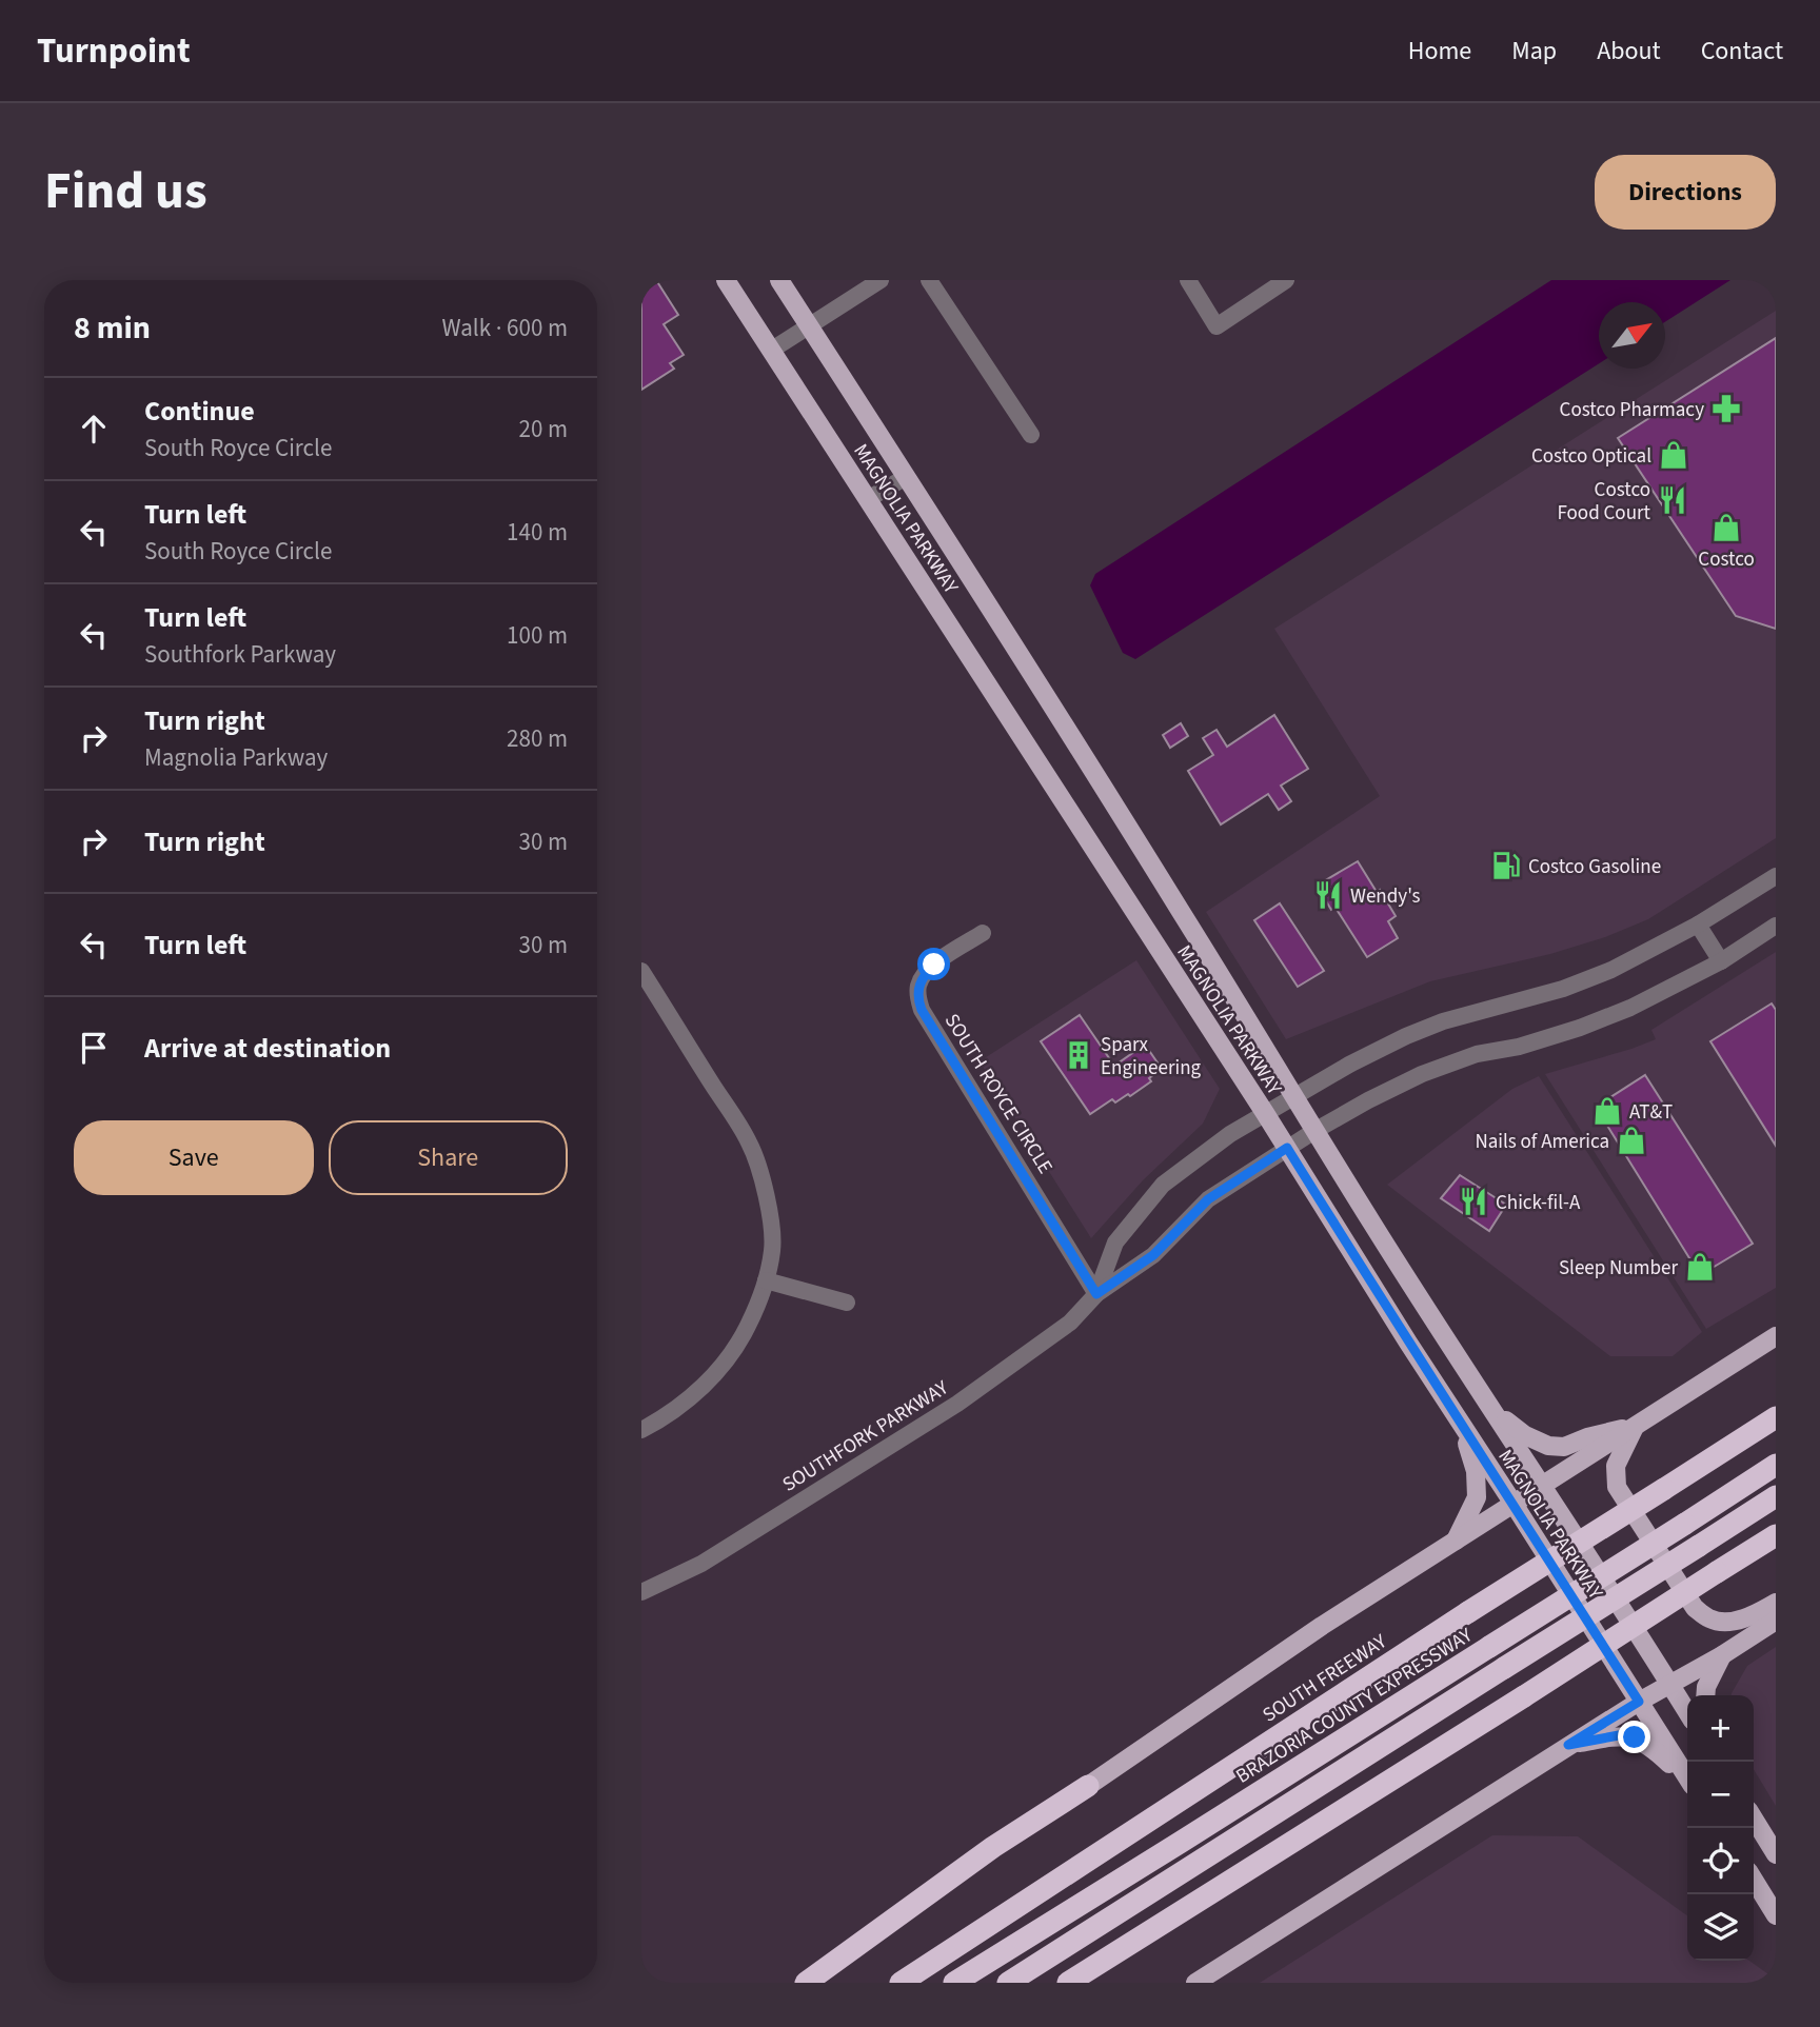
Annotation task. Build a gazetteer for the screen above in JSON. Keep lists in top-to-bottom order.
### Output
{
  "streets": {
    "highway": ["SOUTH FREEWAY", "BRAZORIA COUNTY EXPRESSWAY"],
    "main road": ["MAGNOLIA PARKWAY"],
    "street": ["SOUTH ROYCE CIRCLE", "SOUTHFORK PARKWAY"]
  },
  "crossings": [
    ["MAGNOLIA PARKWAY", "SOUTHFORK PARKWAY"],
    ["SOUTH ROYCE CIRCLE", "SOUTHFORK PARKWAY"]
  ],
  "places": {
    "pharmacy": ["Costco Pharmacy"],
    "shop": [
      "Costco Optical",
      "Costco",
      "AT&T",
      "Nails of America",
      "Sleep Number"
    ],
    "restaurant": ["Costco Food Court", "Wendy's", "Chick-fil-A"],
    "fuel station": ["Costco Gasoline"],
    "building": ["Sparx Engineering"]
  },
  "north": "top right",
  "page": {
    "header": "Turnpoint",
    "nav": [
      "Home",
      "Map",
      "About",
      "Contact"
    ],
    "title": "Find us",
    "buttons": [
      "Directions",
      ["Save", "Share"]
    ],
    "heading": ["8 min", "Walk · 600 m"],
    "list": [
      ["Continue", "South Royce Circle", "20 m"],
      ["Turn left", "South Royce Circle", "140 m"],
      ["Turn left", "Southfork Parkway", "100 m"],
      ["Turn right", "Magnolia Parkway", "280 m"],
      ["Turn right", "30 m"],
      ["Turn left", "30 m"],
      "Arrive at destination"
    ],
    "map_buttons": ["+", "−"]
  }
}
